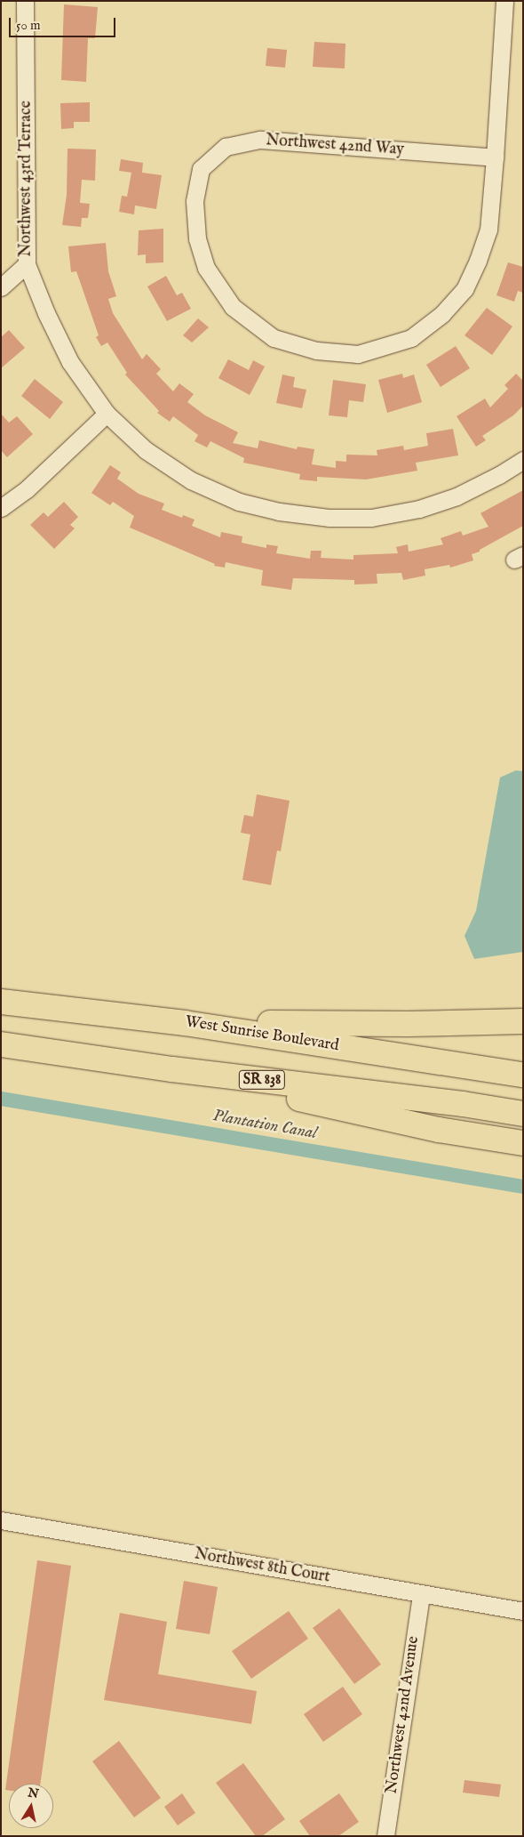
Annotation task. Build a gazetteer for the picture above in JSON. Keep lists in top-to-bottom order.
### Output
{
  "streets": {
    "main road": ["West Sunrise Boulevard", "SR 838"],
    "street": [
      "Northwest 42nd Way",
      "Northwest 43rd Terrace",
      "Northwest 8th Court",
      "Northwest 42nd Avenue"
    ]
  },
  "crossings": [
    ["Northwest 8th Court", "Northwest 42nd Avenue"]
  ],
  "water": ["Plantation Canal"],
  "scale_bar": "50 m",
  "north": "top"
}
